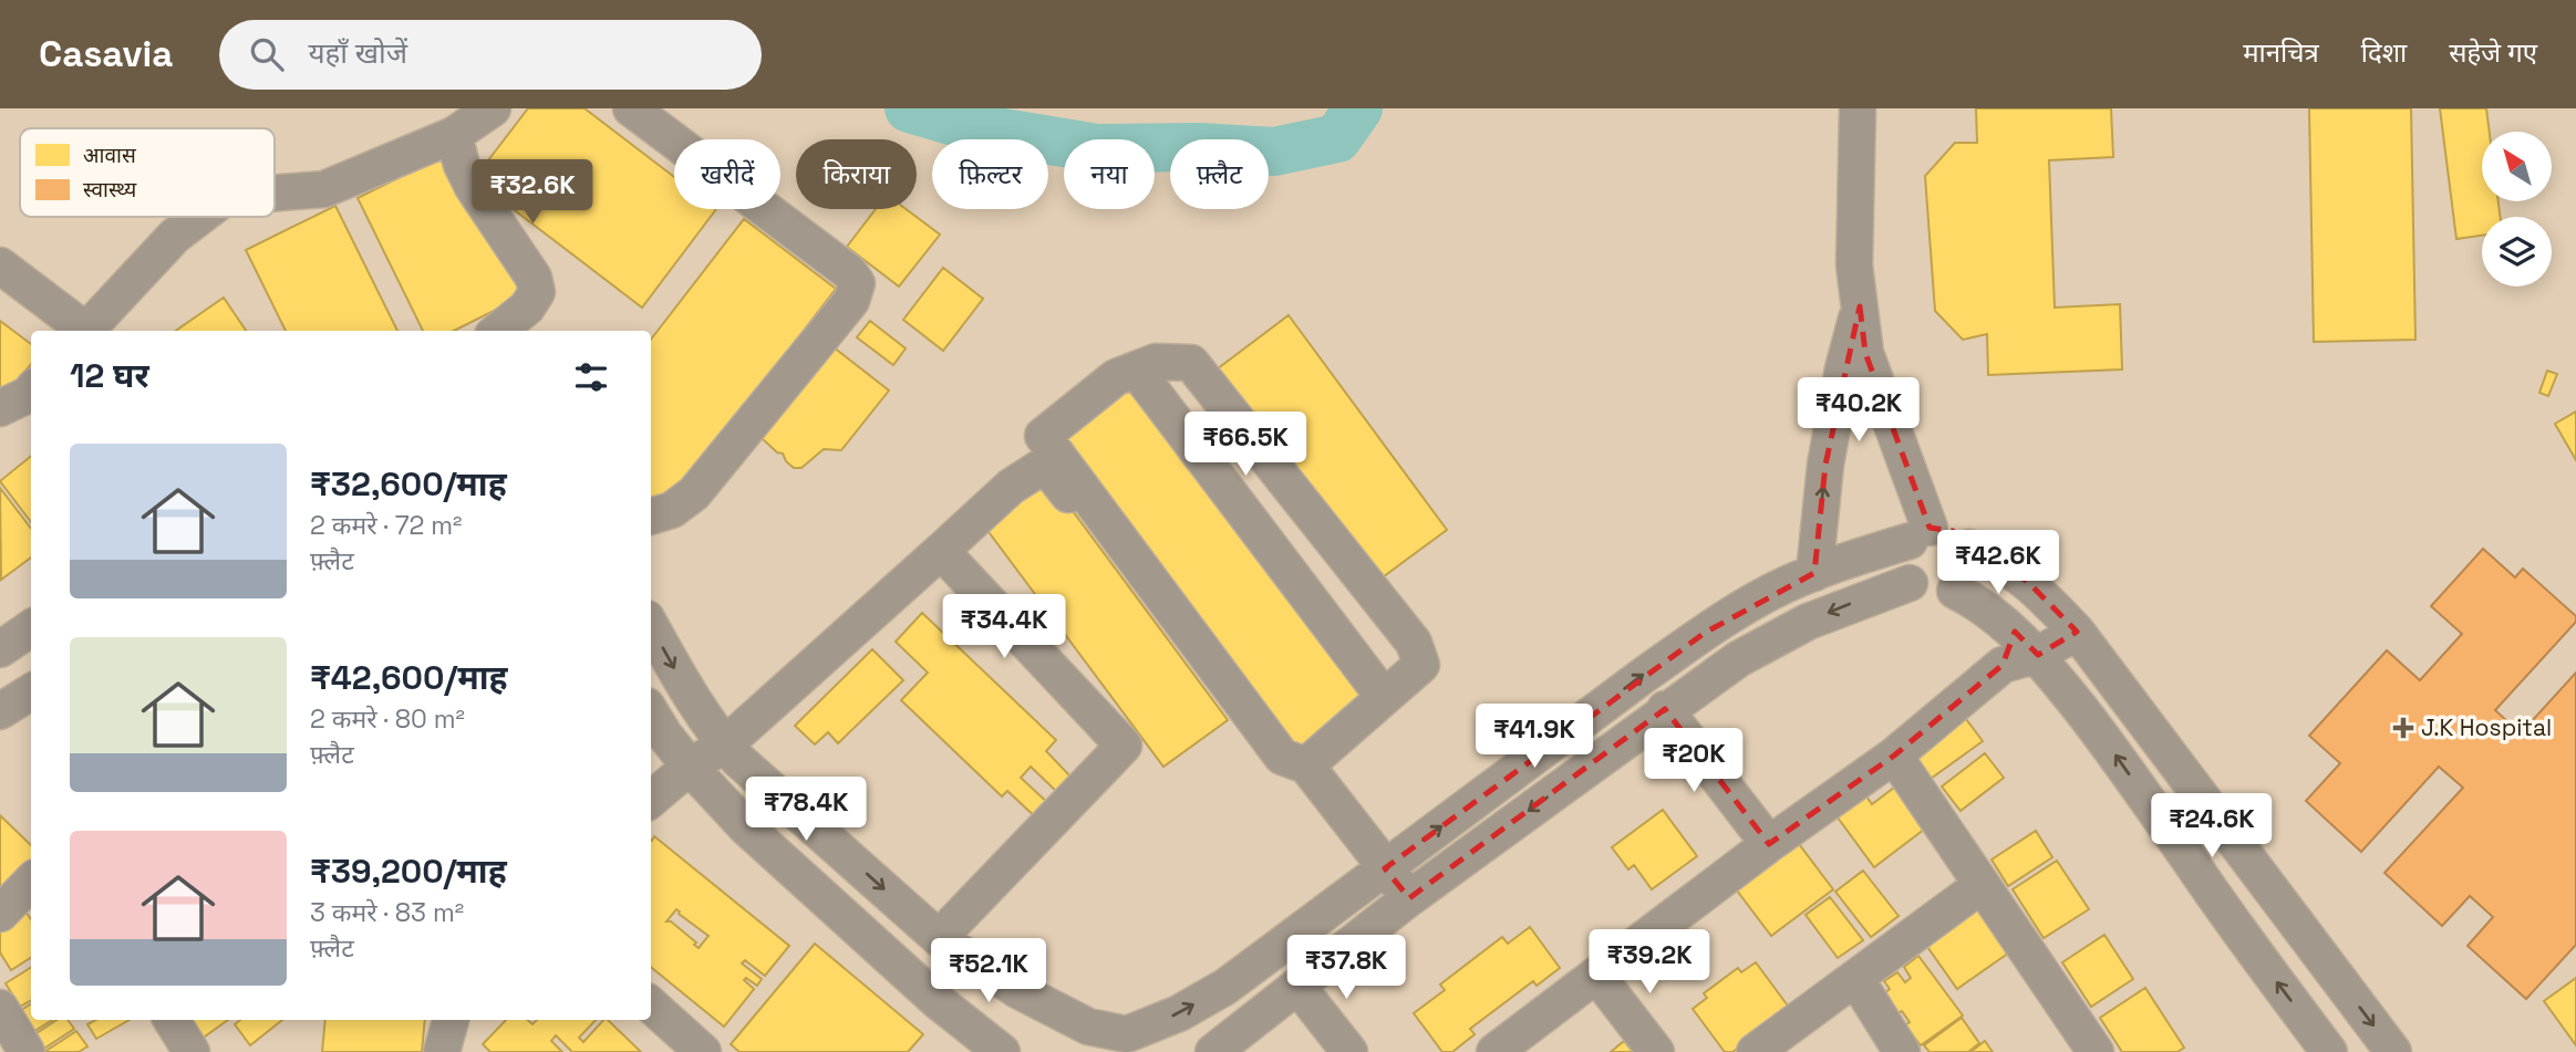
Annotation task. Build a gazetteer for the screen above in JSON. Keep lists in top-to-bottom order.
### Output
{
  "places": {
    "health": ["J.K Hospital"]
  },
  "legend": ["आवास", "स्वास्थ्य"],
  "north": "top left",
  "page": {
    "header": "Casavia",
    "search": "यहाँ खोजें",
    "nav": ["मानचित्र", "दिशा", "सहेजे गए"],
    "chip": [
      "खरीदें",
      "किराया",
      "फ़िल्टर",
      "नया",
      "फ़्लैट"
    ],
    "price": [
      "₹32.6K",
      "₹40.2K",
      "₹66.5K",
      "₹42.6K",
      "₹34.4K",
      "₹41.9K",
      "₹20K",
      "₹78.4K",
      "₹24.6K",
      "₹39.2K",
      "₹37.8K",
      "₹52.1K"
    ],
    "heading": "12 घर",
    "list": [
      {
        "name": "₹32,600/माह",
        "note": "2 कमरे · 72 m² · फ़्लैट"
      },
      {
        "name": "₹42,600/माह",
        "note": "2 कमरे · 80 m² · फ़्लैट"
      },
      {
        "name": "₹39,200/माह",
        "note": "3 कमरे · 83 m² · फ़्लैट"
      }
    ]
  }
}
